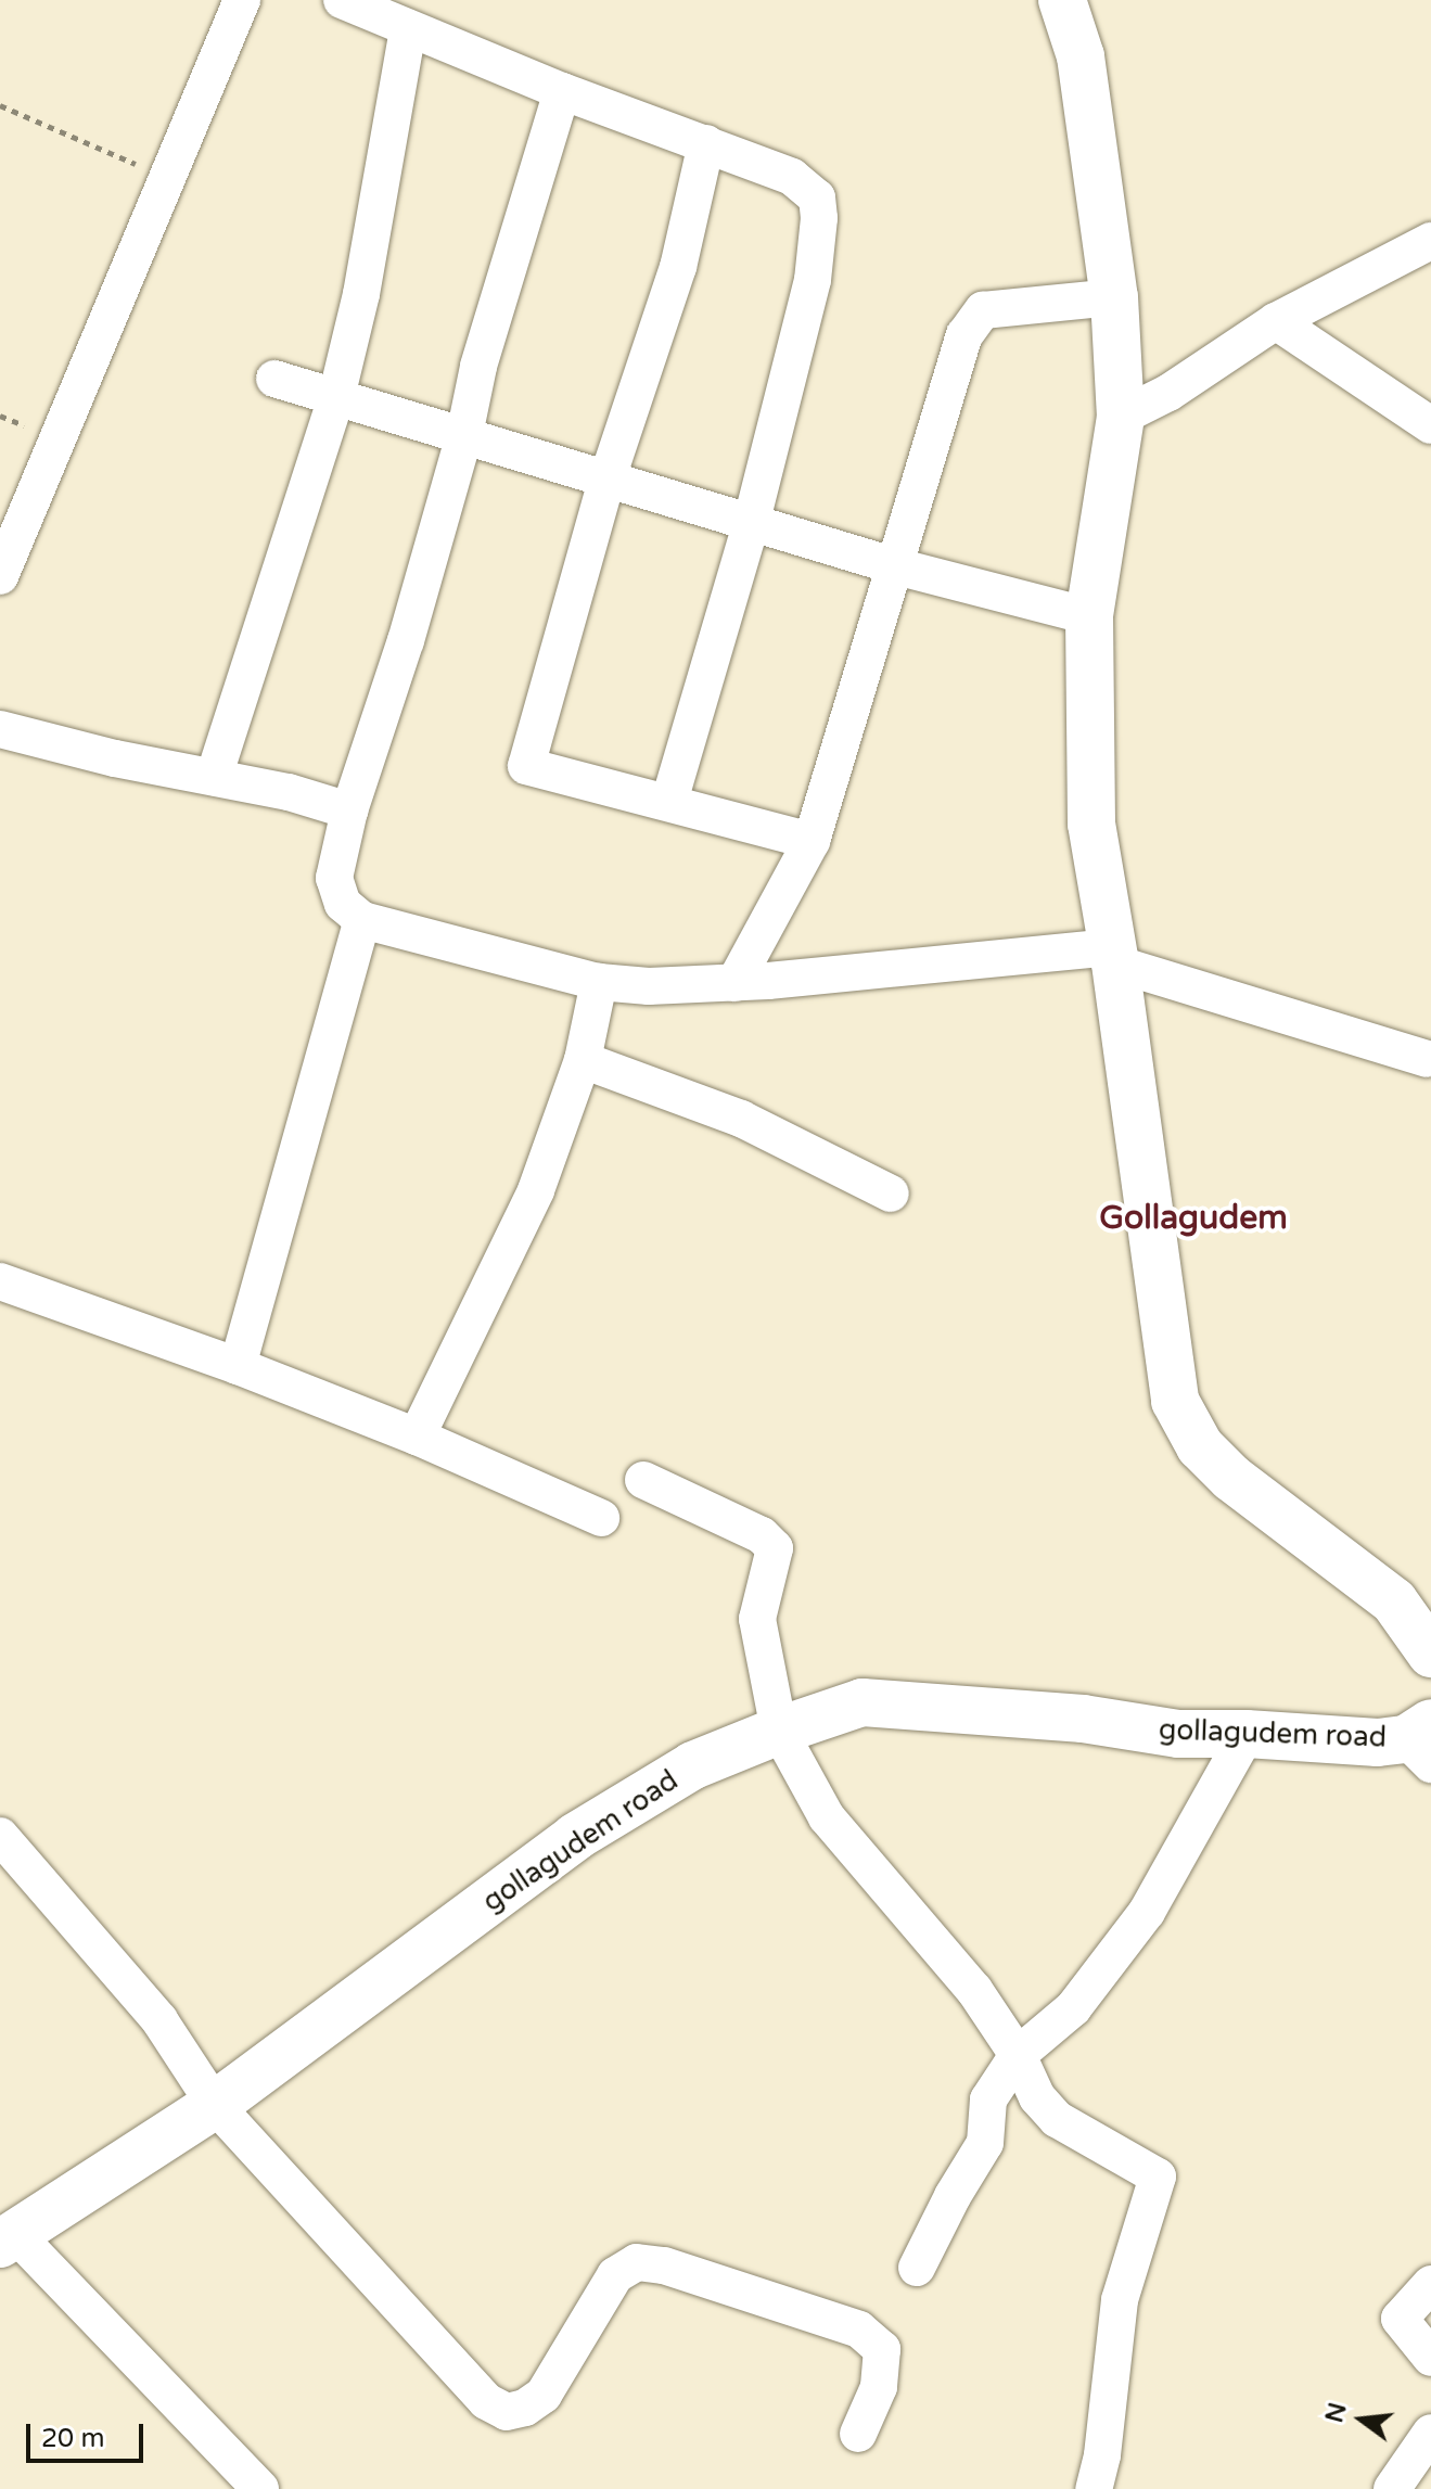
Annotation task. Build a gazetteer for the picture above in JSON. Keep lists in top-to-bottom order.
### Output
{
  "streets": {
    "street": ["gollagudem road"]
  },
  "districts": ["Gollagudem"],
  "scale_bar": "20 m",
  "north": "left"
}
